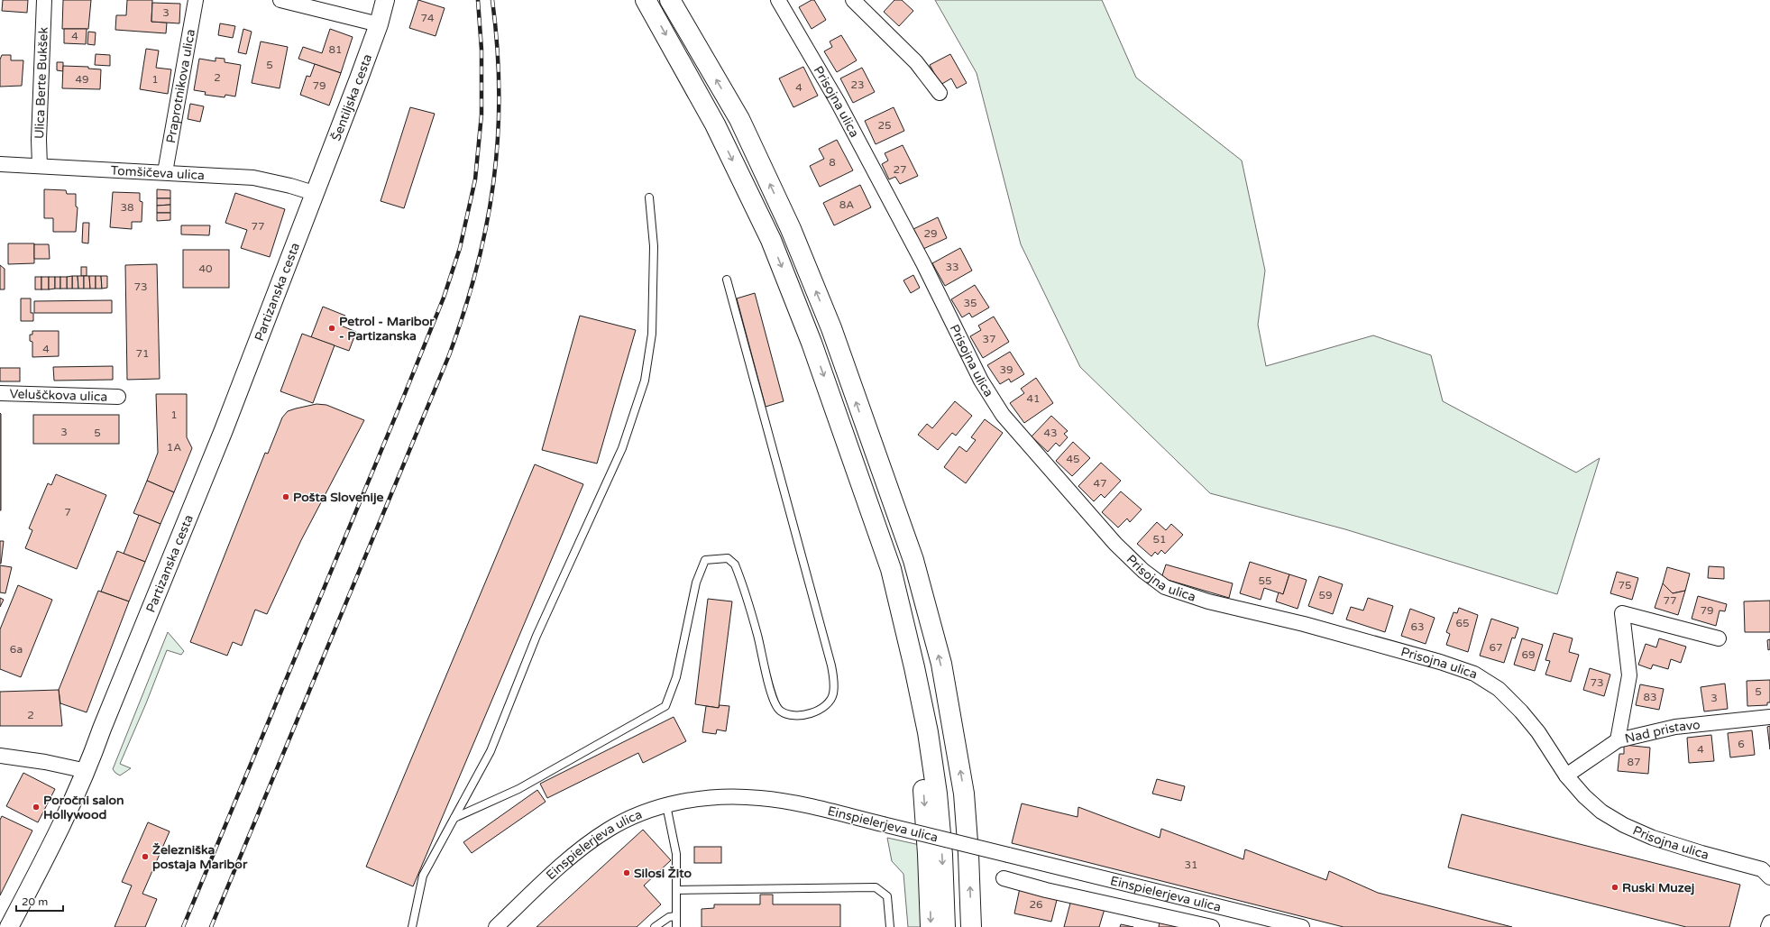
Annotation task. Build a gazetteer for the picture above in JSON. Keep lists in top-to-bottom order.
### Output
{
  "streets": {
    "street": [
      "Ulica Berte Bukšek",
      "Praprotnikova ulica",
      "Šentiljska cesta",
      "Prisojna ulica",
      "Tomšičeva ulica",
      "Partizanska cesta",
      "Veluščkova ulica",
      "Nad pristavo",
      "Einspielerjeva ulica"
    ]
  },
  "crossings": [
    ["Ulica Berte Bukšek", "Tomšičeva ulica"],
    ["Praprotnikova ulica", "Tomšičeva ulica"],
    ["Šentiljska cesta", "Tomšičeva ulica"],
    ["Šentiljska cesta", "Partizanska cesta"],
    ["Prisojna ulica", "Nad pristavo"],
    ["Tomšičeva ulica", "Partizanska cesta"]
  ],
  "places": [
    "Petrol - Maribor - Partizanska",
    "Pošta Slovenije",
    "Poročni salon Hollywood",
    "Železniška postaja Maribor",
    "Silosi Žito",
    "Ruski Muzej"
  ],
  "house_numbers": [
    "3",
    "74",
    "4",
    "81",
    "5",
    "2",
    "49",
    "1",
    "23",
    "79",
    "4",
    "25",
    "8",
    "27",
    "8A",
    "38",
    "77",
    "29",
    "33",
    "40",
    "73",
    "35",
    "37",
    "4",
    "71",
    "39",
    "41",
    "1",
    "3",
    "5",
    "43",
    "1A",
    "45",
    "47",
    "7",
    "51",
    "55",
    "75",
    "59",
    "77",
    "79",
    "65",
    "63",
    "67",
    "6a",
    "69",
    "73",
    "5",
    "83",
    "3",
    "2",
    "6",
    "4",
    "87",
    "31",
    "26"
  ],
  "scale_bar": "20 m"
}
